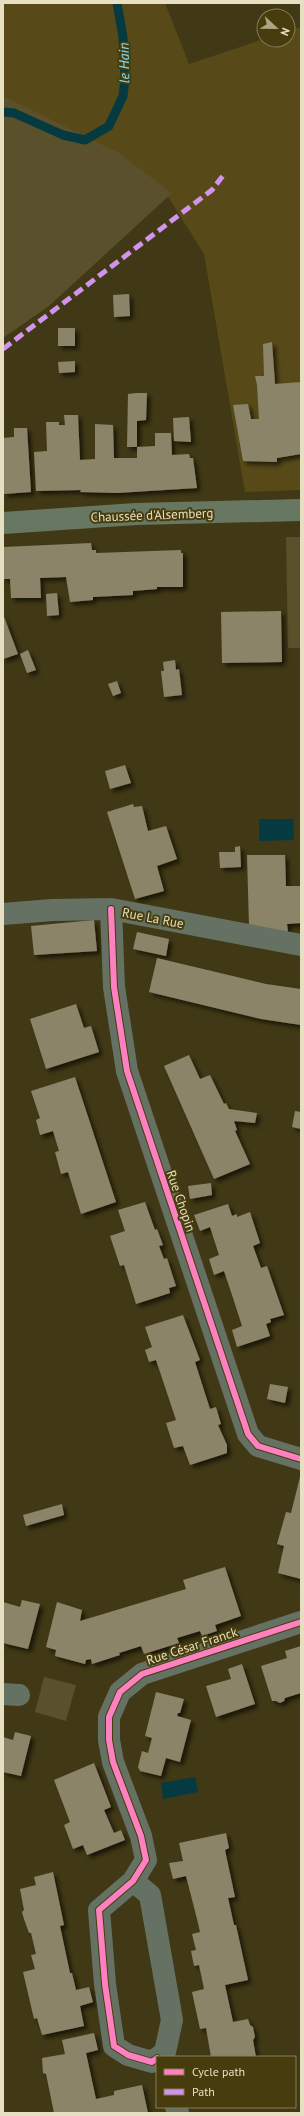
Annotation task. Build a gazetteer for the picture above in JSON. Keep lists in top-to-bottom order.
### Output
{
  "streets": {
    "main road": ["Chaussée d'Alsemberg"],
    "street": ["Rue La Rue", "Rue Chopin", "Rue César Franck"]
  },
  "crossings": [
    ["Rue La Rue", "Rue Chopin"]
  ],
  "water": ["le Hain"],
  "legend": ["Cycle path", "Path"],
  "north": "right"
}
